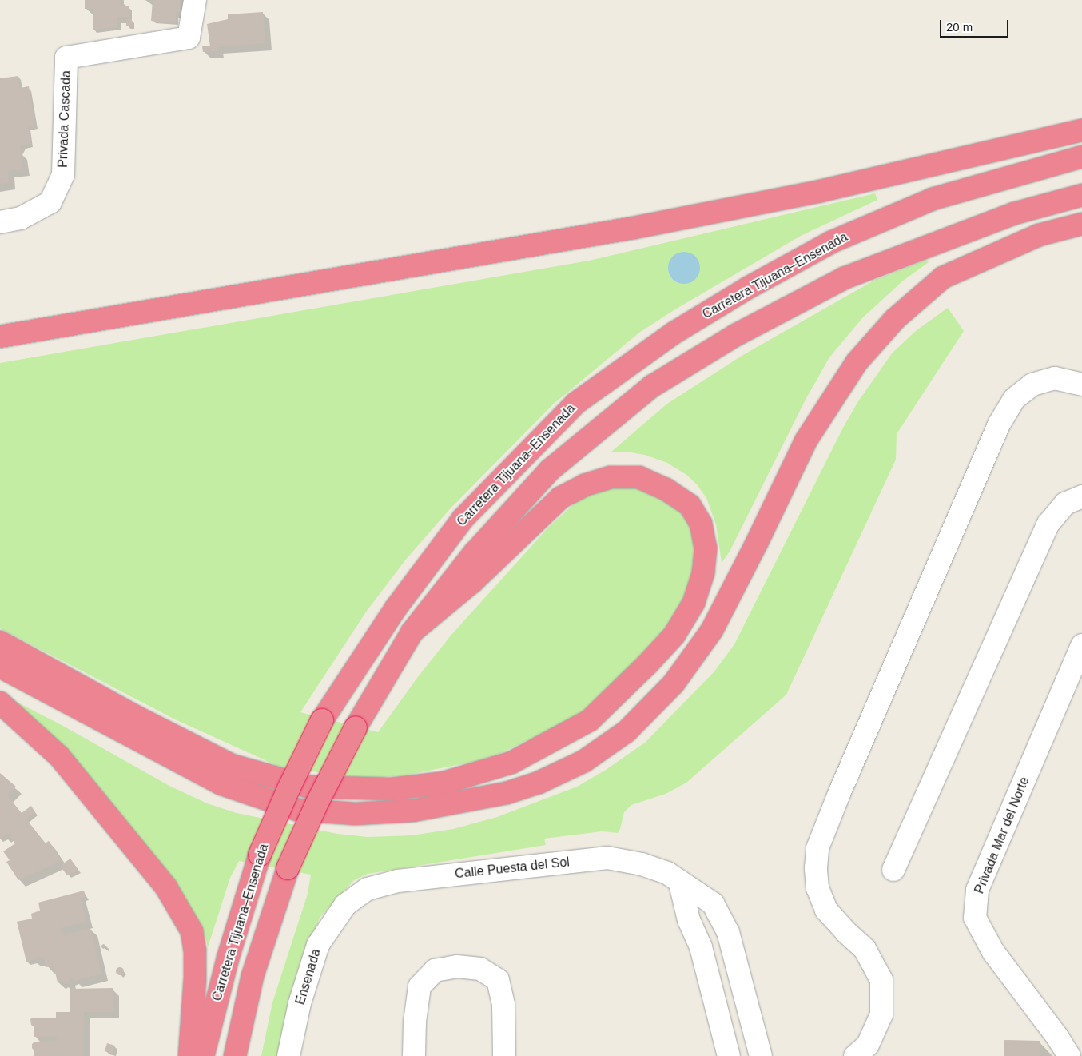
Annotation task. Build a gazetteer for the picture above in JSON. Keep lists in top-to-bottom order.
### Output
{
  "streets": {
    "highway": ["Carretera Tijuana–Ensenada"],
    "street": [
      "Privada Cascada",
      "Privada Mar del Norte",
      "Calle Puesta del Sol",
      "Ensenada"
    ]
  },
  "crossings": [
    ["Calle Puesta del Sol", "Ensenada"]
  ],
  "scale_bar": "20 m"
}
